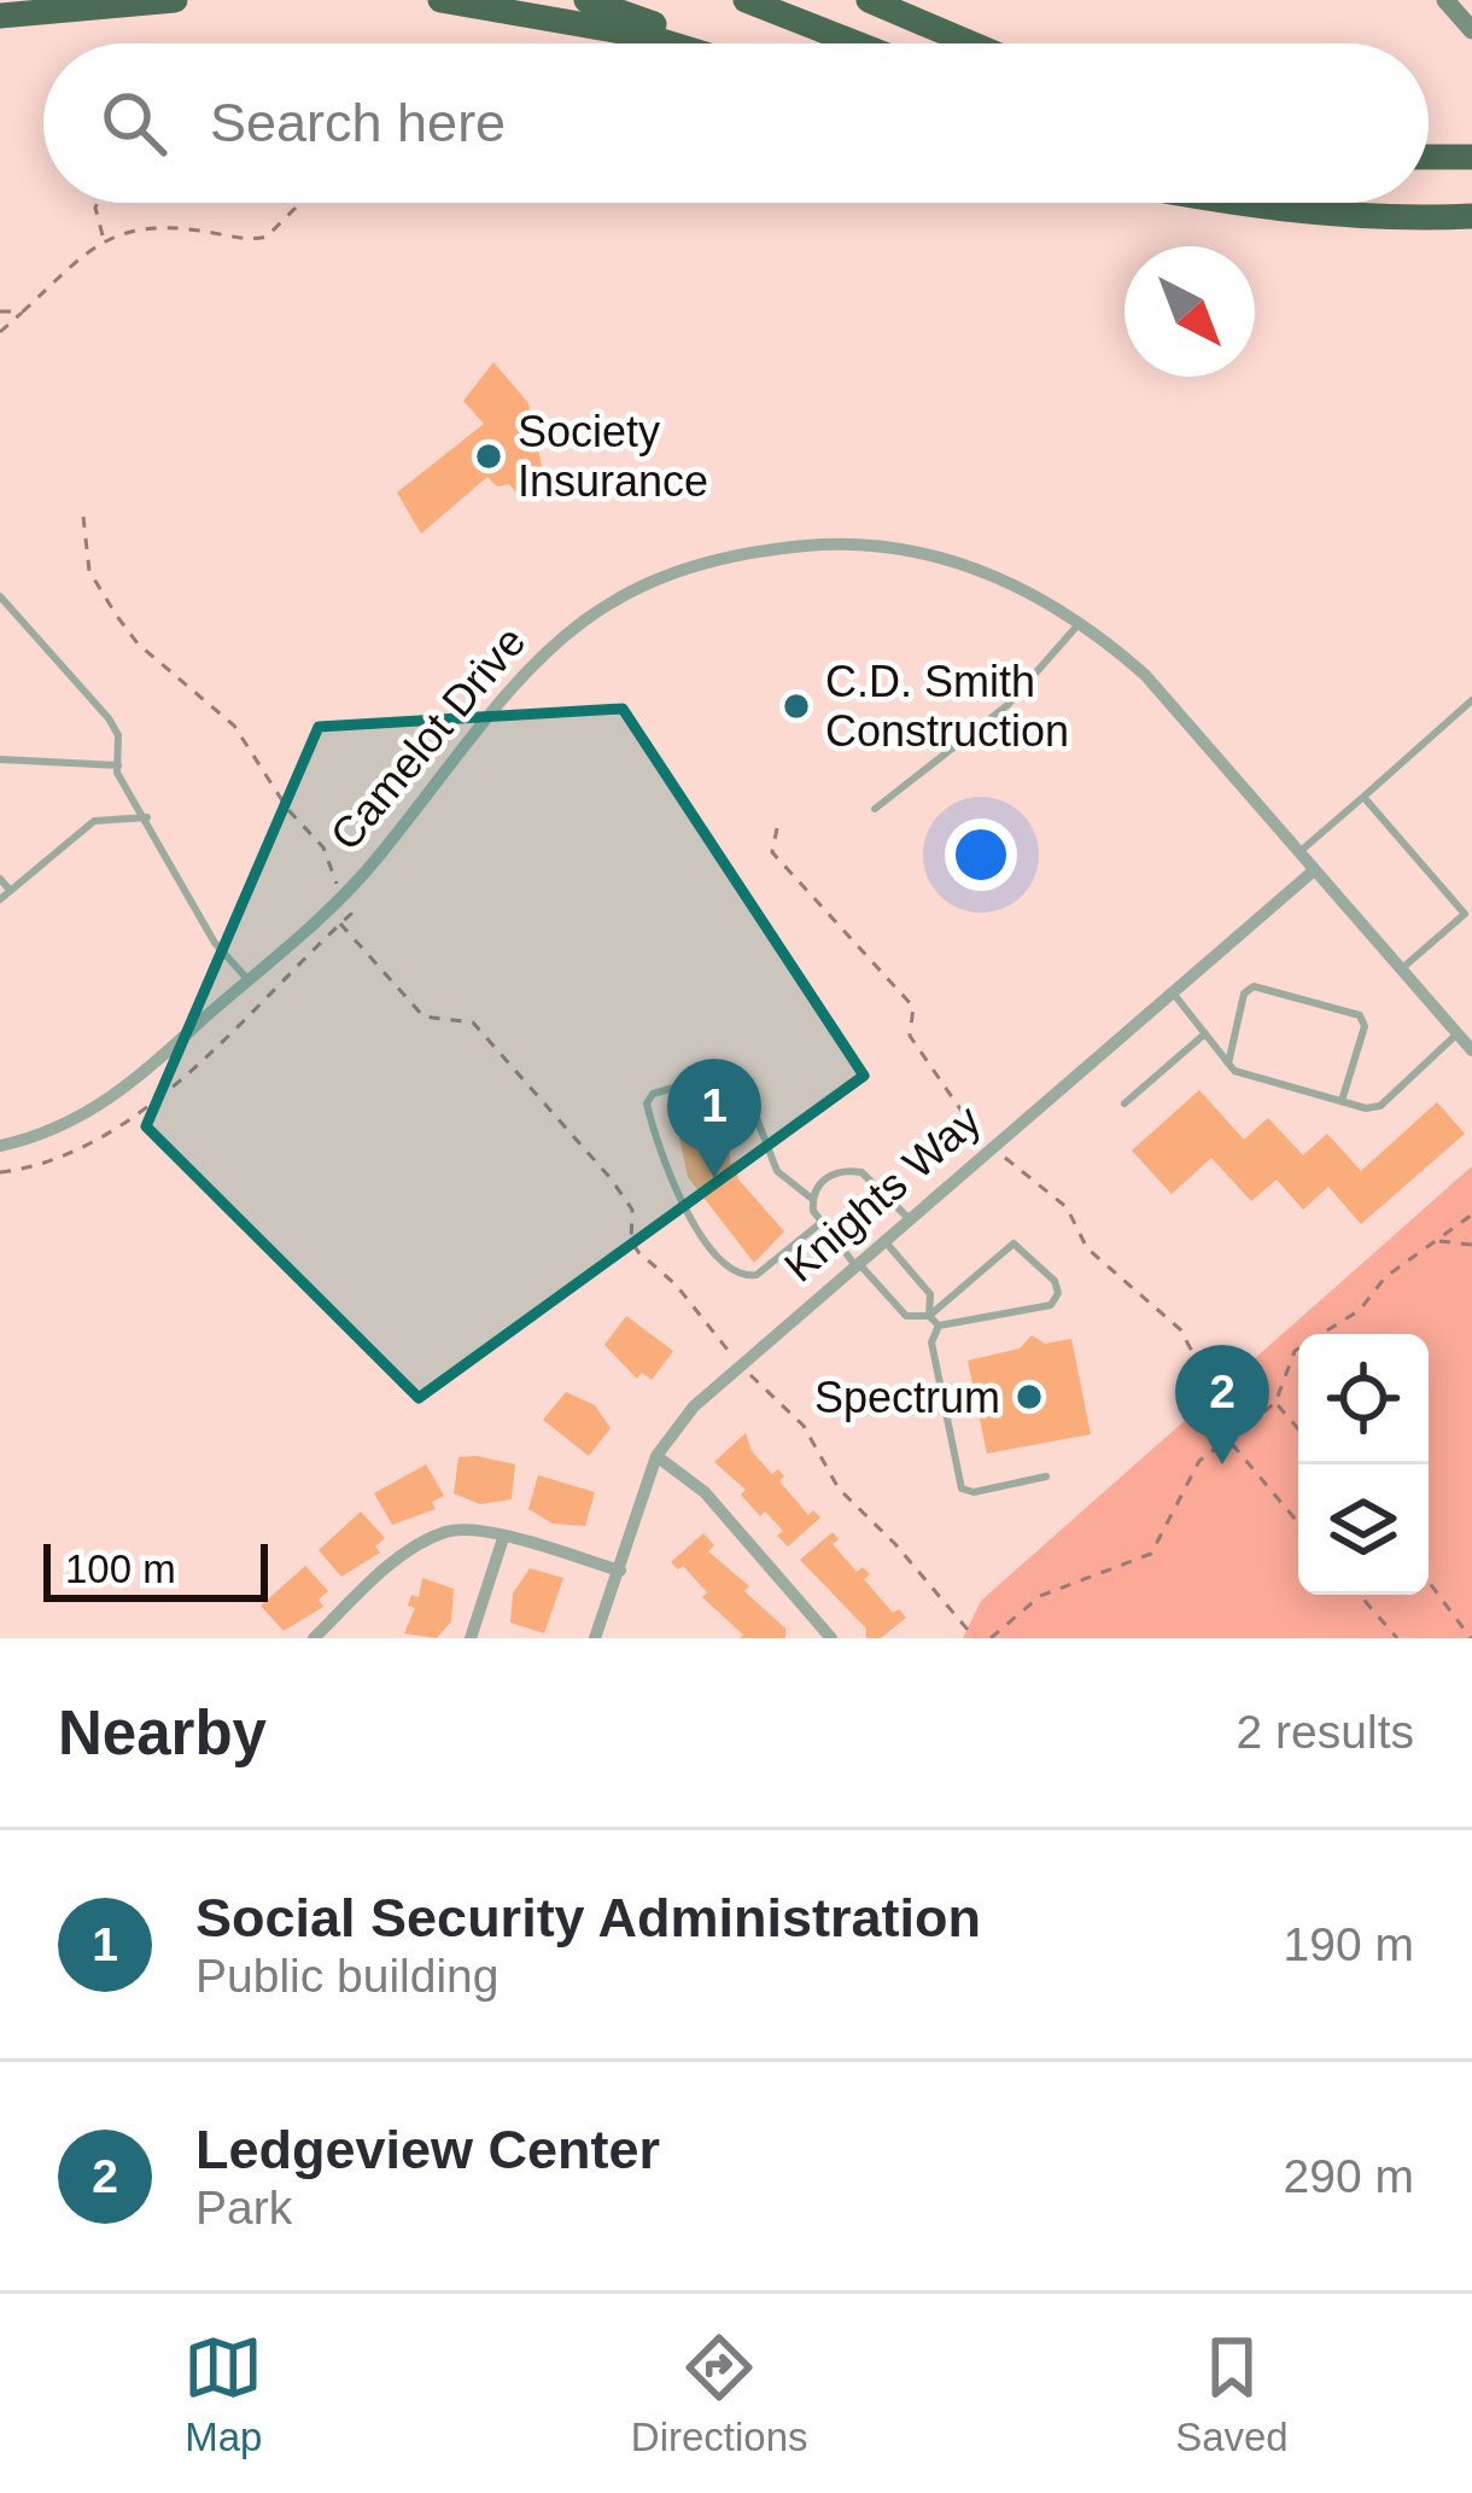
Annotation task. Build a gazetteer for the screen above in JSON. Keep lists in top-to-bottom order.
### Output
{
  "streets": {
    "street": ["Camelot Drive", "Knights Way"]
  },
  "crossings": [
    ["Camelot Drive", "Knights Way"]
  ],
  "places": ["Society Insurance", "C.D. Smith Construction", "Spectrum"],
  "scale_bar": "100 m",
  "north": "bottom right",
  "page": {
    "search": "Search here",
    "pins": ["1", "2"],
    "scale": "100 m",
    "heading": ["Nearby", "2 results"],
    "list": [
      {
        "mark": "1",
        "name": "Social Security Administration",
        "note": "Public building",
        "value": "190 m"
      },
      {
        "mark": "2",
        "name": "Ledgeview Center",
        "note": "Park",
        "value": "290 m"
      }
    ],
    "nav": ["Map", "Directions", "Saved"]
  }
}
